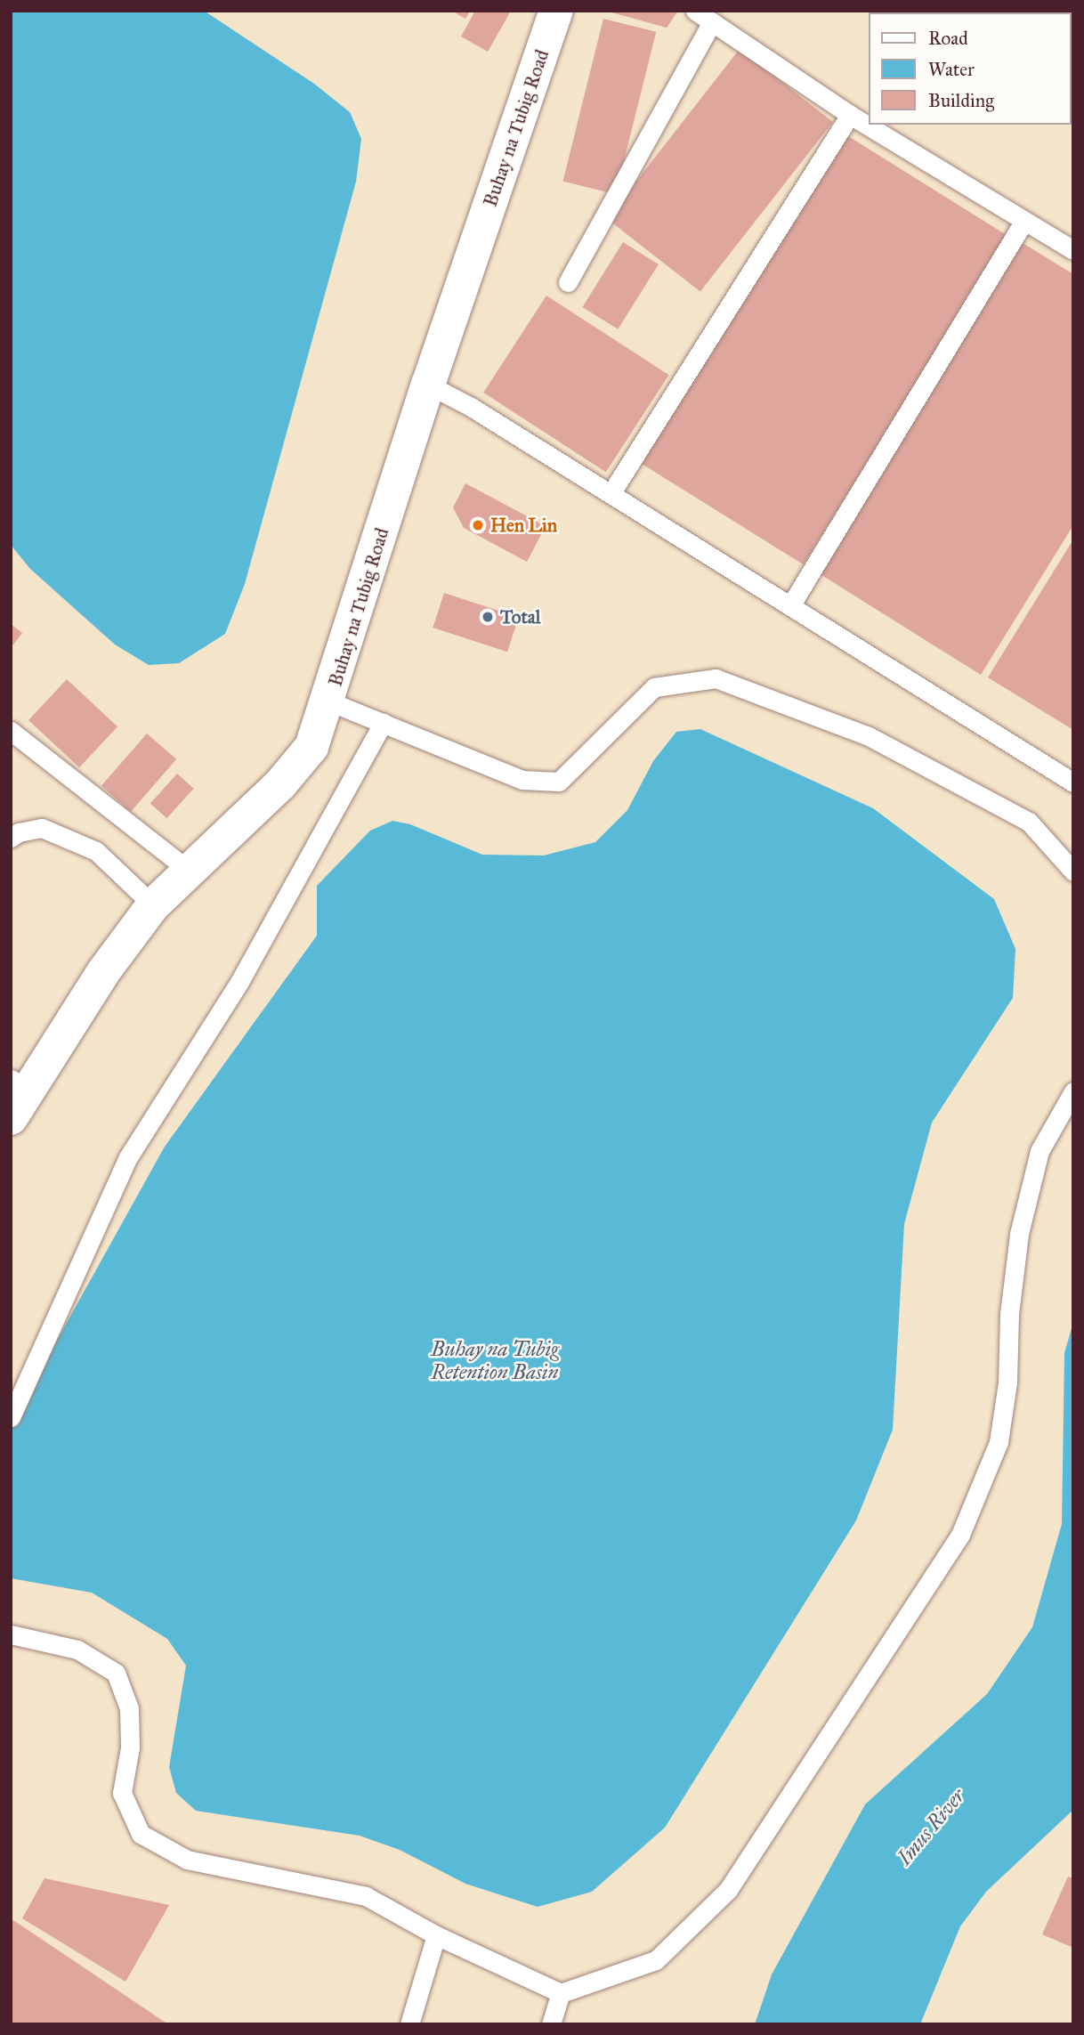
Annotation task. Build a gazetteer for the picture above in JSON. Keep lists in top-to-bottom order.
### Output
{
  "streets": {
    "main road": ["Buhay na Tubig Road"]
  },
  "water": ["Buhay na Tubig Retention Basin", "Imus River"],
  "places": ["Hen Lin", "Total"],
  "legend": ["Road", "Water", "Building"]
}
